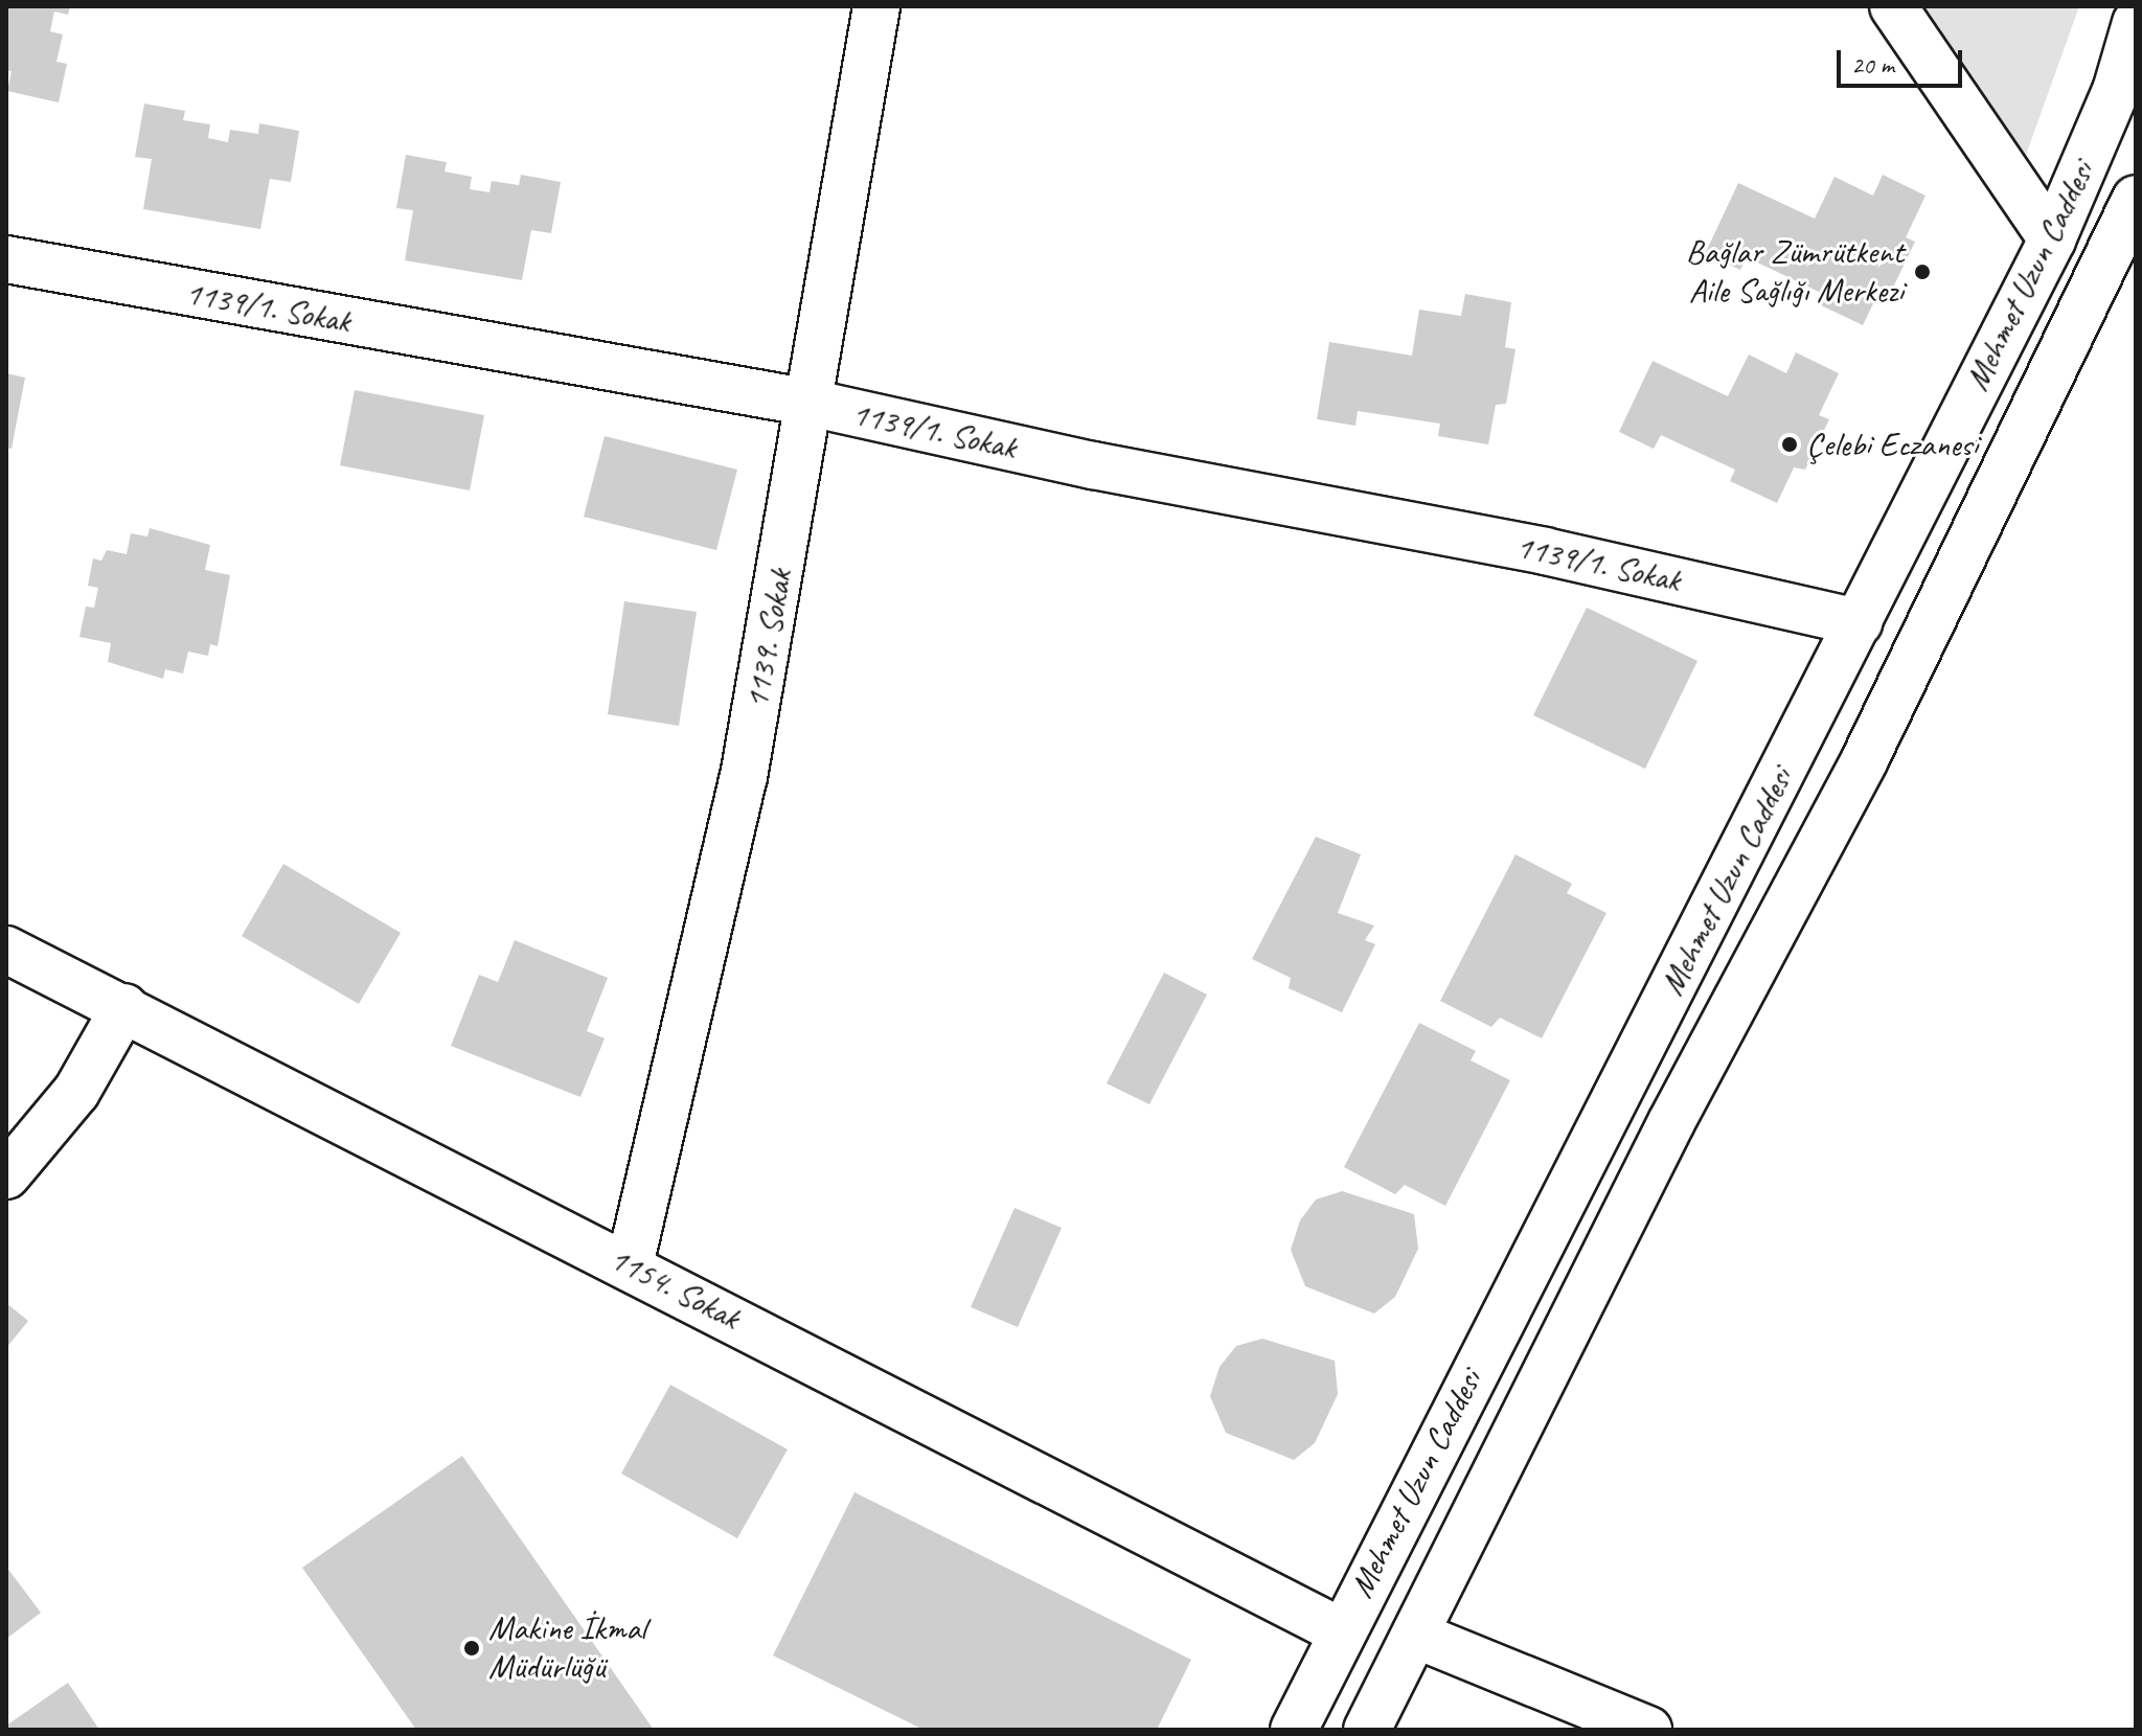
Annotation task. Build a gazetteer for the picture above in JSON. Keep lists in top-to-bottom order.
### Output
{
  "streets": {
    "street": [
      "Mehmet Uzun Caddesi",
      "1139/1. Sokak",
      "1139. Sokak",
      "1154. Sokak"
    ]
  },
  "crossings": [
    ["Mehmet Uzun Caddesi", "1139/1. Sokak"],
    ["Mehmet Uzun Caddesi", "1154. Sokak"],
    ["1139/1. Sokak", "1139. Sokak"],
    ["1139. Sokak", "1154. Sokak"]
  ],
  "places": ["Bağlar Zümrütkent Aile Sağlığı Merkezi", "Çelebi Eczanesi", "Makine İkmal Müdürlüğü"],
  "scale_bar": "20 m"
}
